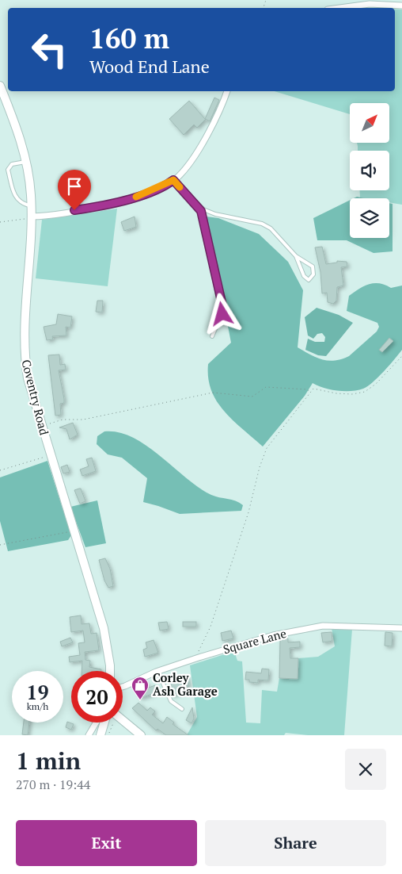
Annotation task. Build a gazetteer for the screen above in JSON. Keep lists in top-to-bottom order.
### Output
{
  "streets": {
    "main road": ["Coventry Road"],
    "street": ["Square Lane"]
  },
  "places": {
    "shop": ["Corley Ash Garage"]
  },
  "north": "top right",
  "page": {
    "turn": ["160 m", "Wood End Lane"],
    "speed": "19 km/h",
    "limit": "20",
    "heading": ["1 min", "270 m · 19:44"],
    "buttons": ["Exit", "Share"]
  }
}
